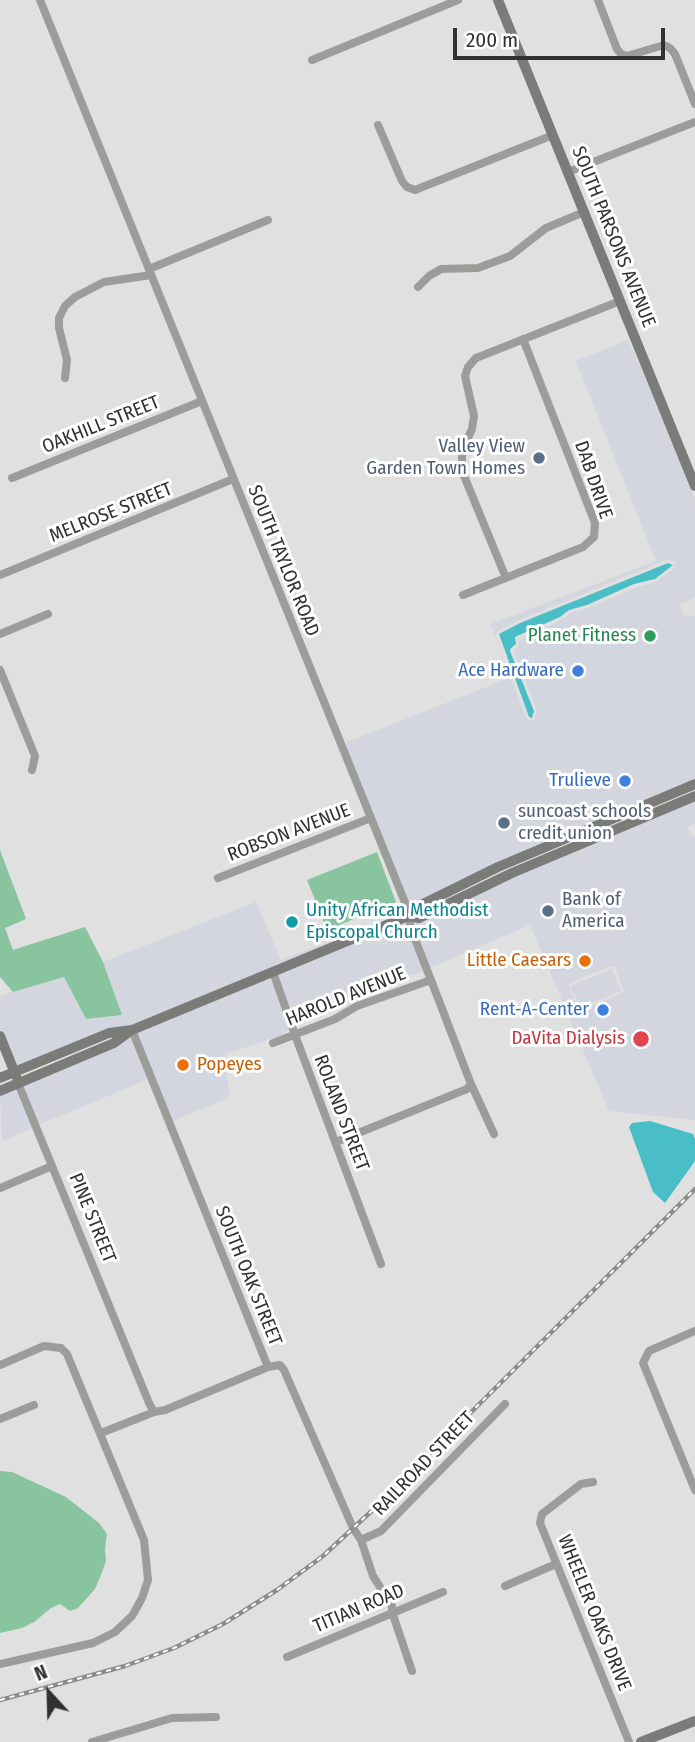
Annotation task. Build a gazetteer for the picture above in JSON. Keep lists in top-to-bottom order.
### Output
{
  "streets": {
    "main road": ["SOUTH PARSONS AVENUE", "PINE STREET"],
    "street": [
      "OAKHILL STREET",
      "DAB DRIVE",
      "MELROSE STREET",
      "SOUTH TAYLOR ROAD",
      "ROBSON AVENUE",
      "HAROLD AVENUE",
      "ROLAND STREET",
      "SOUTH OAK STREET",
      "RAILROAD STREET",
      "TITIAN ROAD",
      "WHEELER OAKS DRIVE"
    ]
  },
  "crossings": [
    ["OAKHILL STREET", "SOUTH TAYLOR ROAD"],
    ["MELROSE STREET", "SOUTH TAYLOR ROAD"],
    ["SOUTH TAYLOR ROAD", "ROBSON AVENUE"],
    ["SOUTH TAYLOR ROAD", "HAROLD AVENUE"],
    ["HAROLD AVENUE", "ROLAND STREET"],
    ["SOUTH OAK STREET", "RAILROAD STREET"],
    ["SOUTH OAK STREET", "TITIAN ROAD"]
  ],
  "places": [
    "Valley View Garden Town Homes",
    "Planet Fitness",
    "Ace Hardware",
    "Trulieve",
    "suncoast schools credit union",
    "Bank of America",
    "Unity African Methodist Episcopal Church",
    "Little Caesars",
    "Rent-A-Center",
    "DaVita Dialysis",
    "Popeyes"
  ],
  "scale_bar": "200 m",
  "north": "top"
}
